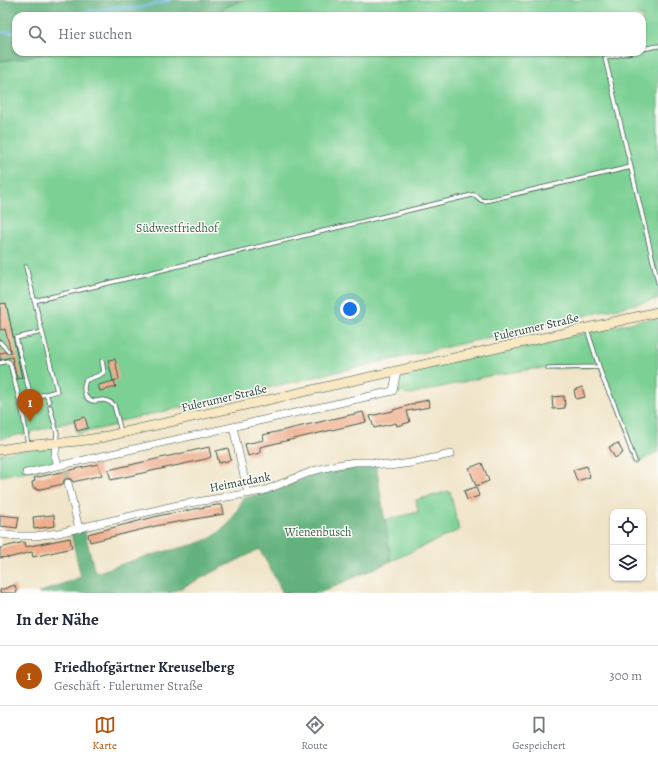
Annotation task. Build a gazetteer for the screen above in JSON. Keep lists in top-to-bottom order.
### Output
{
  "streets": {
    "main road": ["Fulerumer Straße"],
    "street": ["Heimatdank"]
  },
  "parks": ["Südwestfriedhof", "Wienenbusch"],
  "page": {
    "search": "Hier suchen",
    "pins": "1",
    "heading": "In der Nähe",
    "list": [
      {
        "mark": "1",
        "name": "Friedhofgärtner Kreuselberg",
        "note": "Geschäft · Fulerumer Straße",
        "value": "300 m"
      }
    ],
    "nav": ["Karte", "Route", "Gespeichert"]
  }
}
